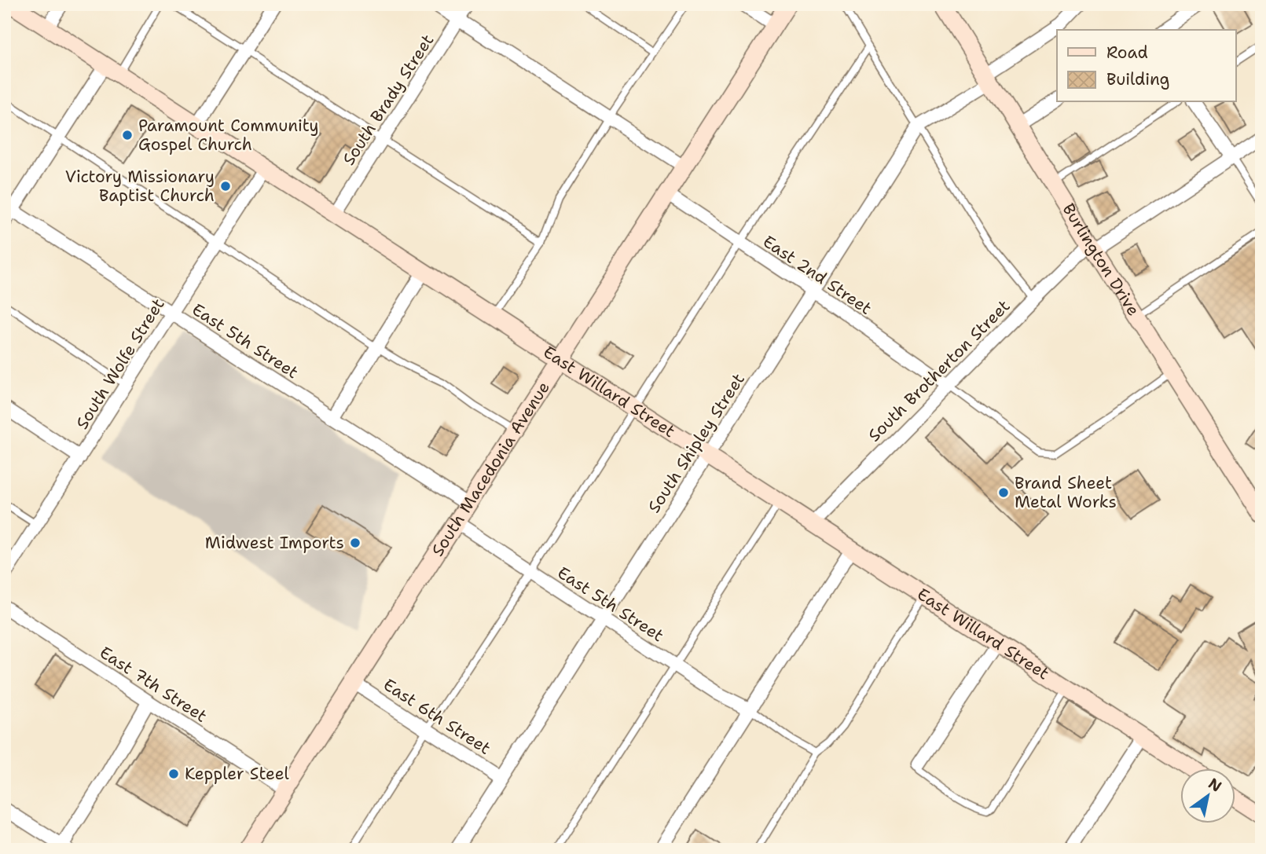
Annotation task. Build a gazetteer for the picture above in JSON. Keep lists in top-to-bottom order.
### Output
{
  "streets": {
    "street": [
      "South Brady Street",
      "Burlington Drive",
      "East 2nd Street",
      "East 5th Street",
      "South Wolfe Street",
      "South Brotherton Street",
      "East Willard Street",
      "South Shipley Street",
      "South Macedonia Avenue",
      "East 7th Street",
      "East 6th Street"
    ]
  },
  "crossings": [
    ["South Brady Street", "East Willard Street"],
    ["Burlington Drive", "South Brotherton Street"],
    ["Burlington Drive", "South Shipley Street"],
    ["East 2nd Street", "South Brotherton Street"],
    ["East 2nd Street", "South Shipley Street"],
    ["East 2nd Street", "South Macedonia Avenue"],
    ["East 5th Street", "South Wolfe Street"],
    ["East 5th Street", "South Shipley Street"],
    ["East 5th Street", "South Macedonia Avenue"],
    ["South Wolfe Street", "East Willard Street"],
    ["South Brotherton Street", "East Willard Street"],
    ["East Willard Street", "South Shipley Street"],
    ["East Willard Street", "South Macedonia Avenue"],
    ["South Shipley Street", "East 6th Street"],
    ["South Macedonia Avenue", "East 7th Street"],
    ["South Macedonia Avenue", "East 6th Street"]
  ],
  "places": [
    "Paramount Community Gospel Church",
    "Victory Missionary Baptist Church",
    "Brand Sheet Metal Works",
    "Midwest Imports",
    "Keppler Steel"
  ],
  "legend": ["Road", "Building"],
  "north": "top right"
}
